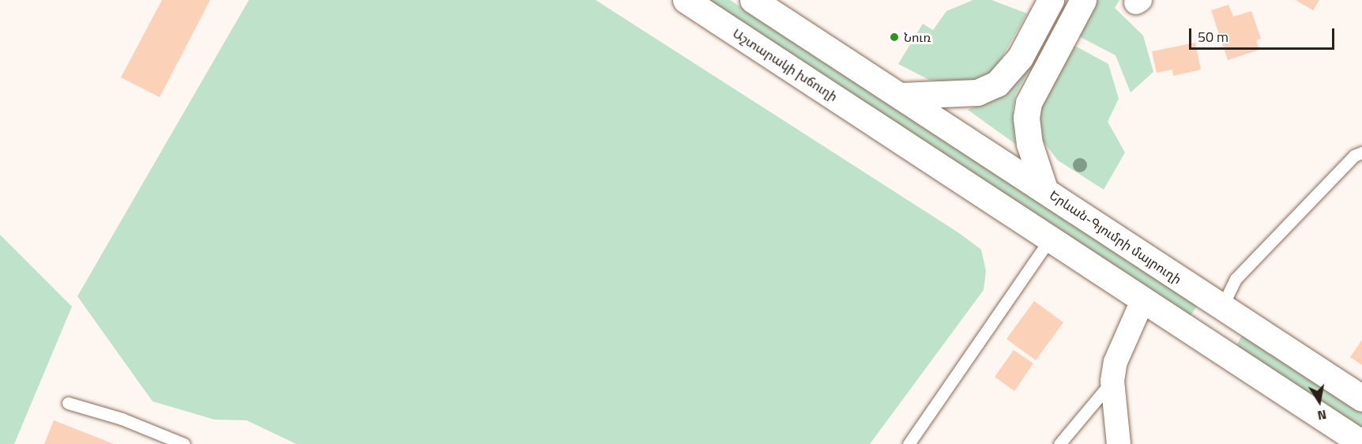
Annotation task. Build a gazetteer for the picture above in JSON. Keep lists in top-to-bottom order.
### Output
{
  "streets": {
    "main road": ["Աշտարակի խճուղի", "Երևան-Գյումրի մայրուղի"]
  },
  "places": ["Նուռ"],
  "scale_bar": "50 m",
  "north": "bottom"
}
